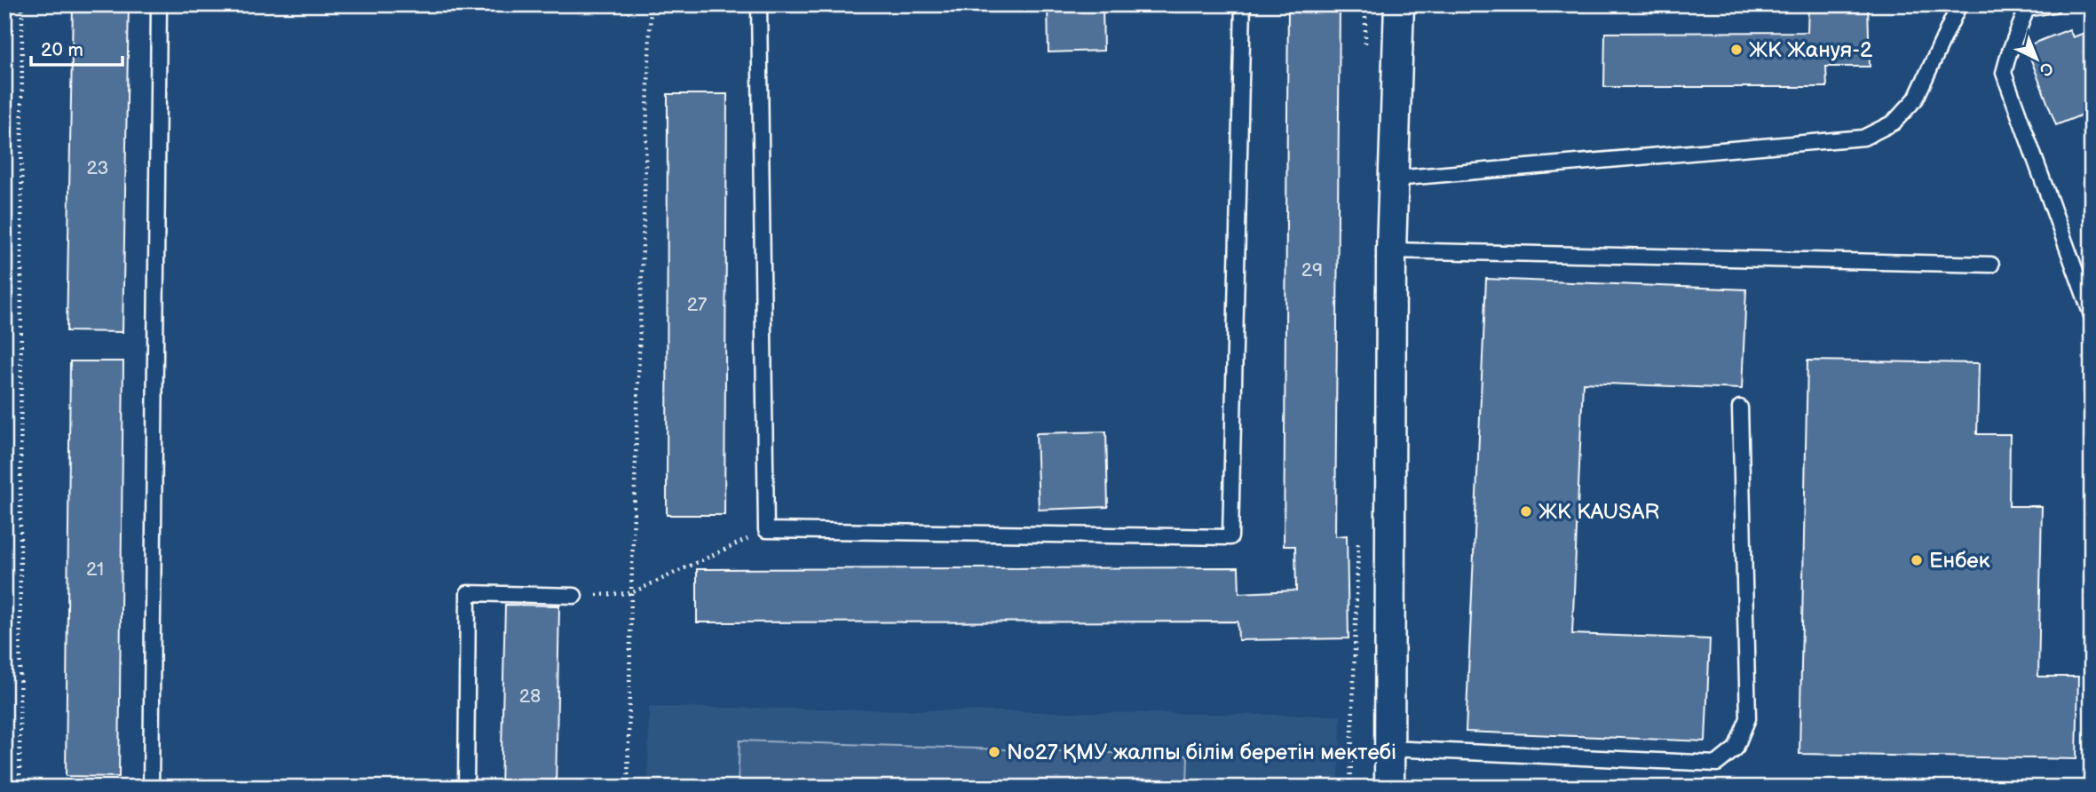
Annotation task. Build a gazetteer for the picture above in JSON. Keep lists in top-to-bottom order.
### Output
{
  "places": [
    "ЖК Жануя-2",
    "ЖК KAUSAR",
    "Енбек",
    "No27 ҚМУ жалпы білім беретін мектебі"
  ],
  "house_numbers": [
    "23",
    "29",
    "27",
    "21",
    "28"
  ],
  "scale_bar": "20 m",
  "north": "bottom right"
}
